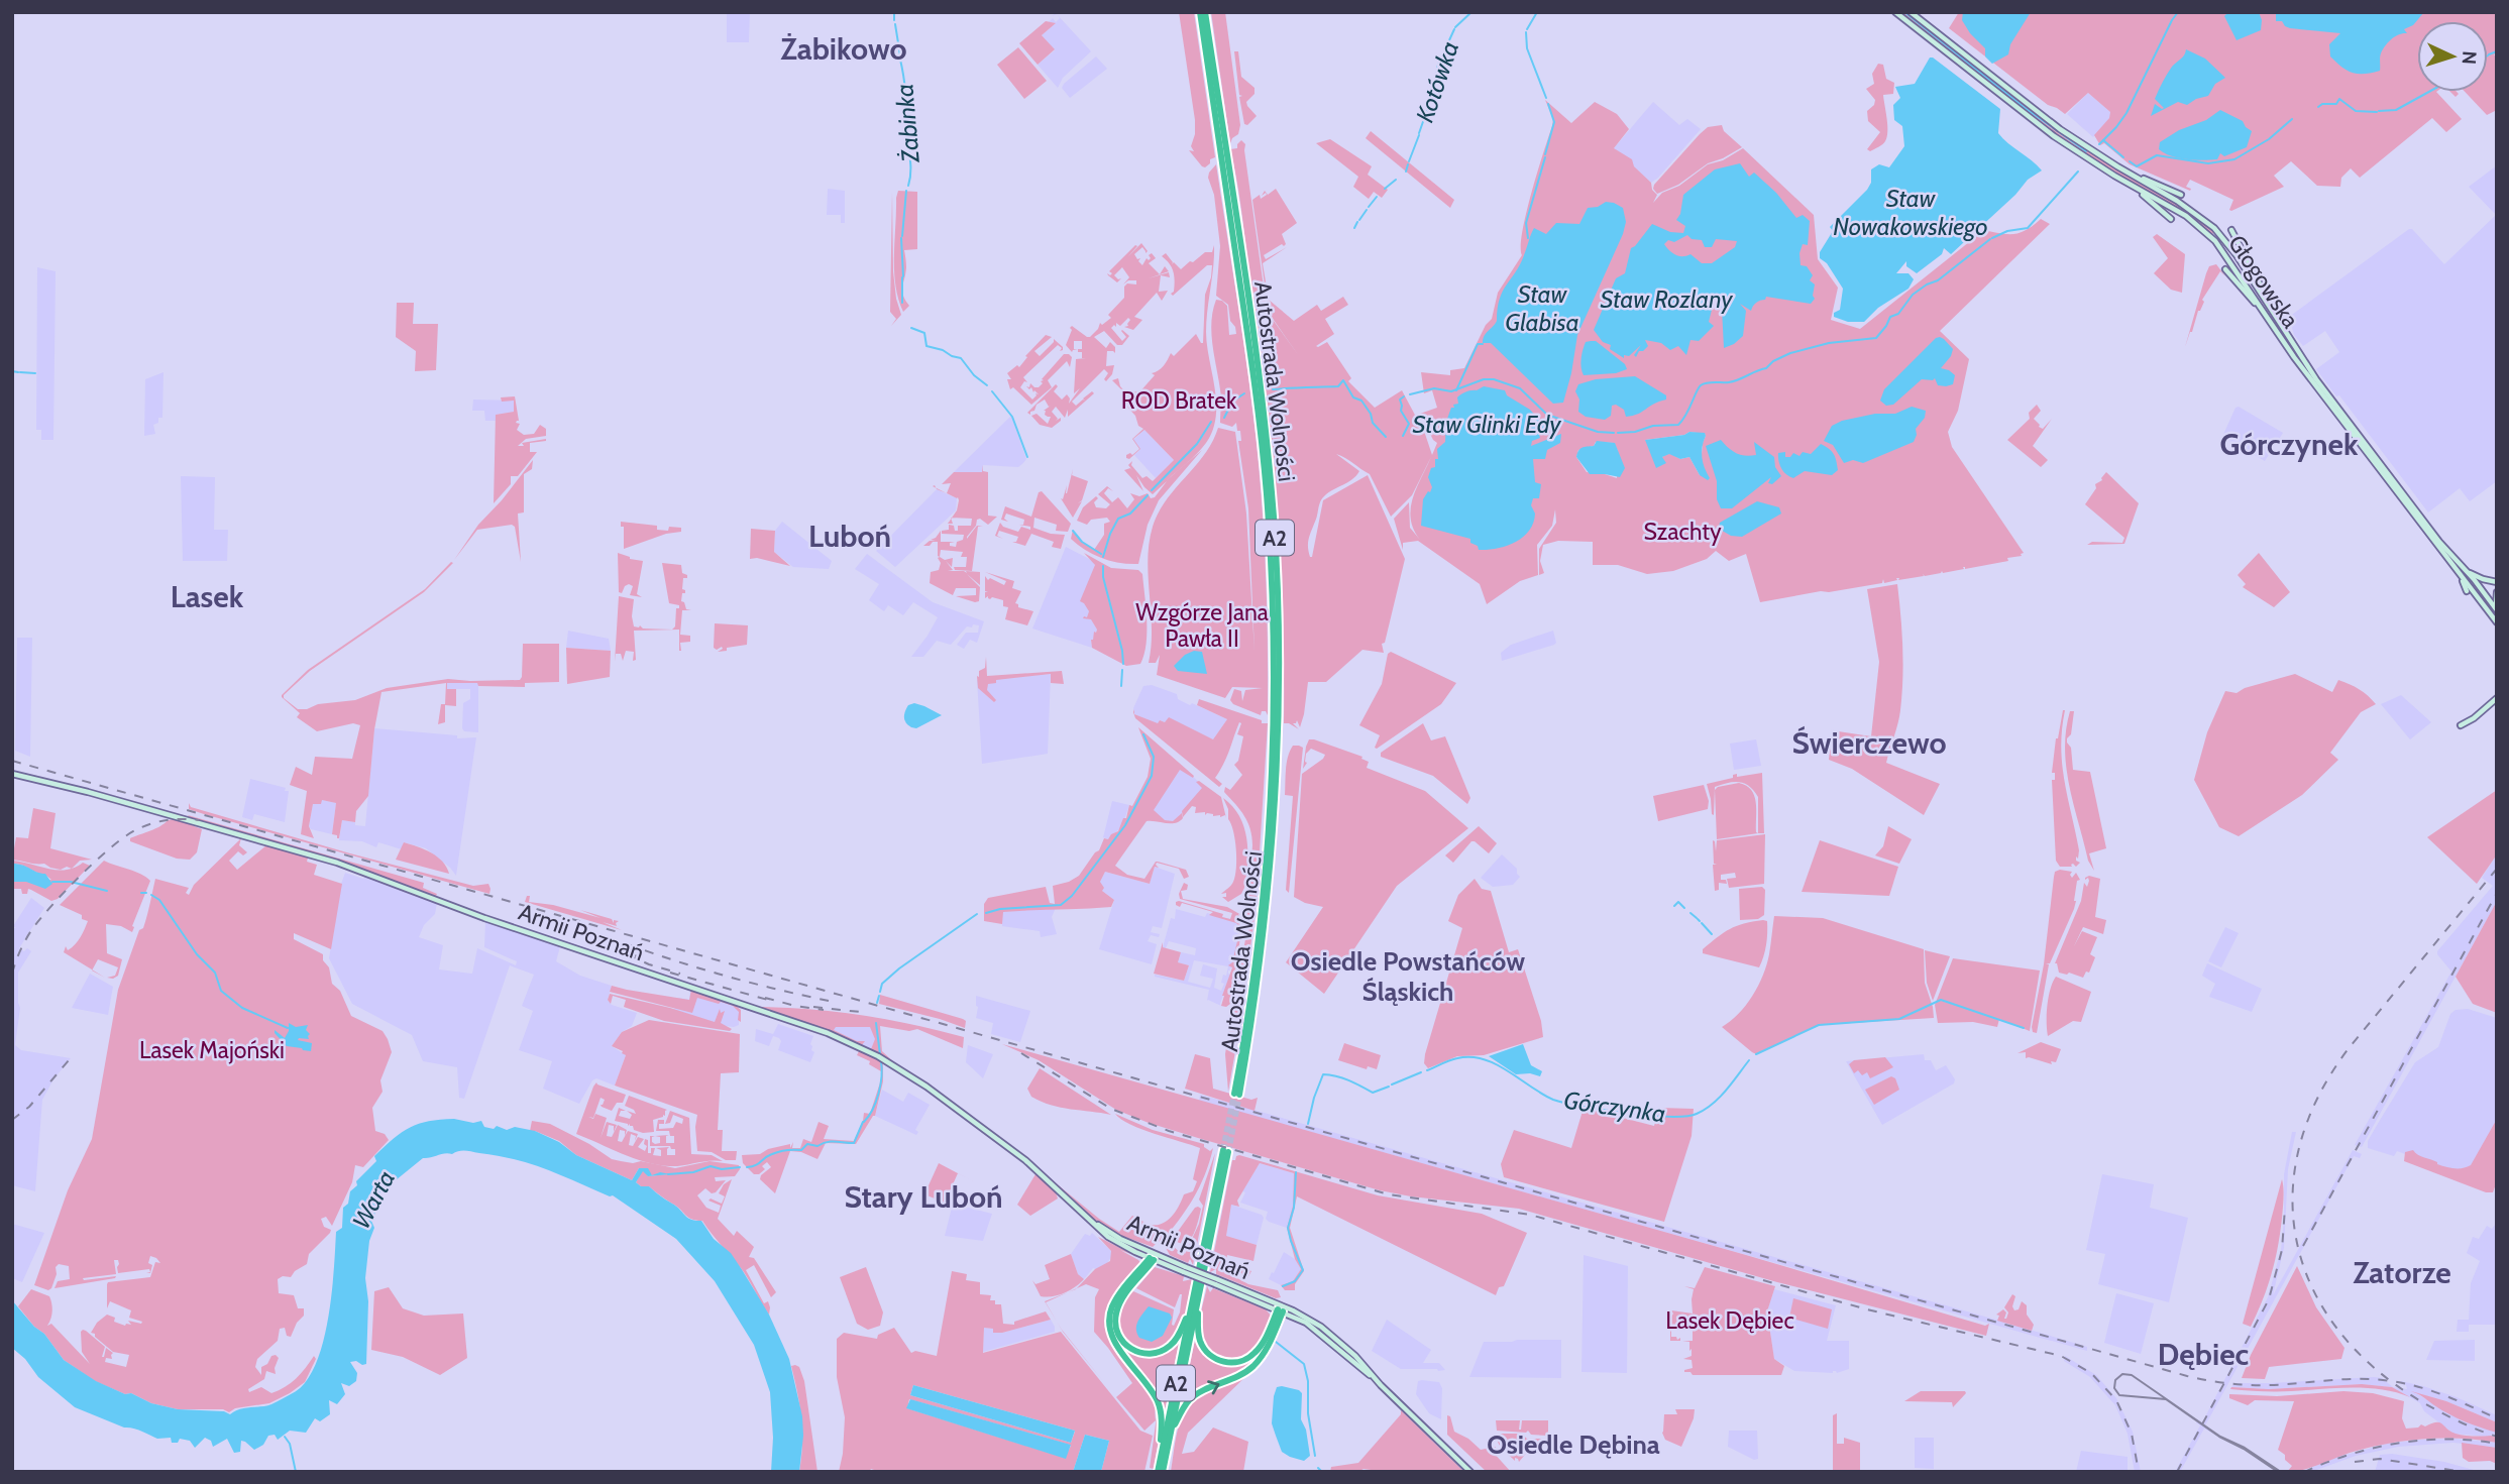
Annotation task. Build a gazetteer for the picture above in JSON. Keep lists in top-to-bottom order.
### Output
{
  "streets": {
    "highway": ["Autostrada Wolności", "A2"],
    "main road": ["Głogowska", "Armii Poznań"]
  },
  "districts": [
    "Żabikowo",
    "Górczynek",
    "Luboń",
    "Lasek",
    "Świerczewo",
    "Osiedle Powstańców Śląskich",
    "Stary Luboń",
    "Zatorze",
    "Dębiec",
    "Osiedle Dębina"
  ],
  "water": [
    "Kotówka",
    "Żabinka",
    "Staw Nowakowskiego",
    "Staw Glabisa",
    "Staw Rozlany",
    "Staw Glinki Edy",
    "Górczynka",
    "Warta"
  ],
  "parks": [
    "ROD Bratek",
    "Szachty",
    "Wzgórze Jana Pawła II",
    "Lasek Majoński",
    "Lasek Dębiec"
  ],
  "north": "right"
}
